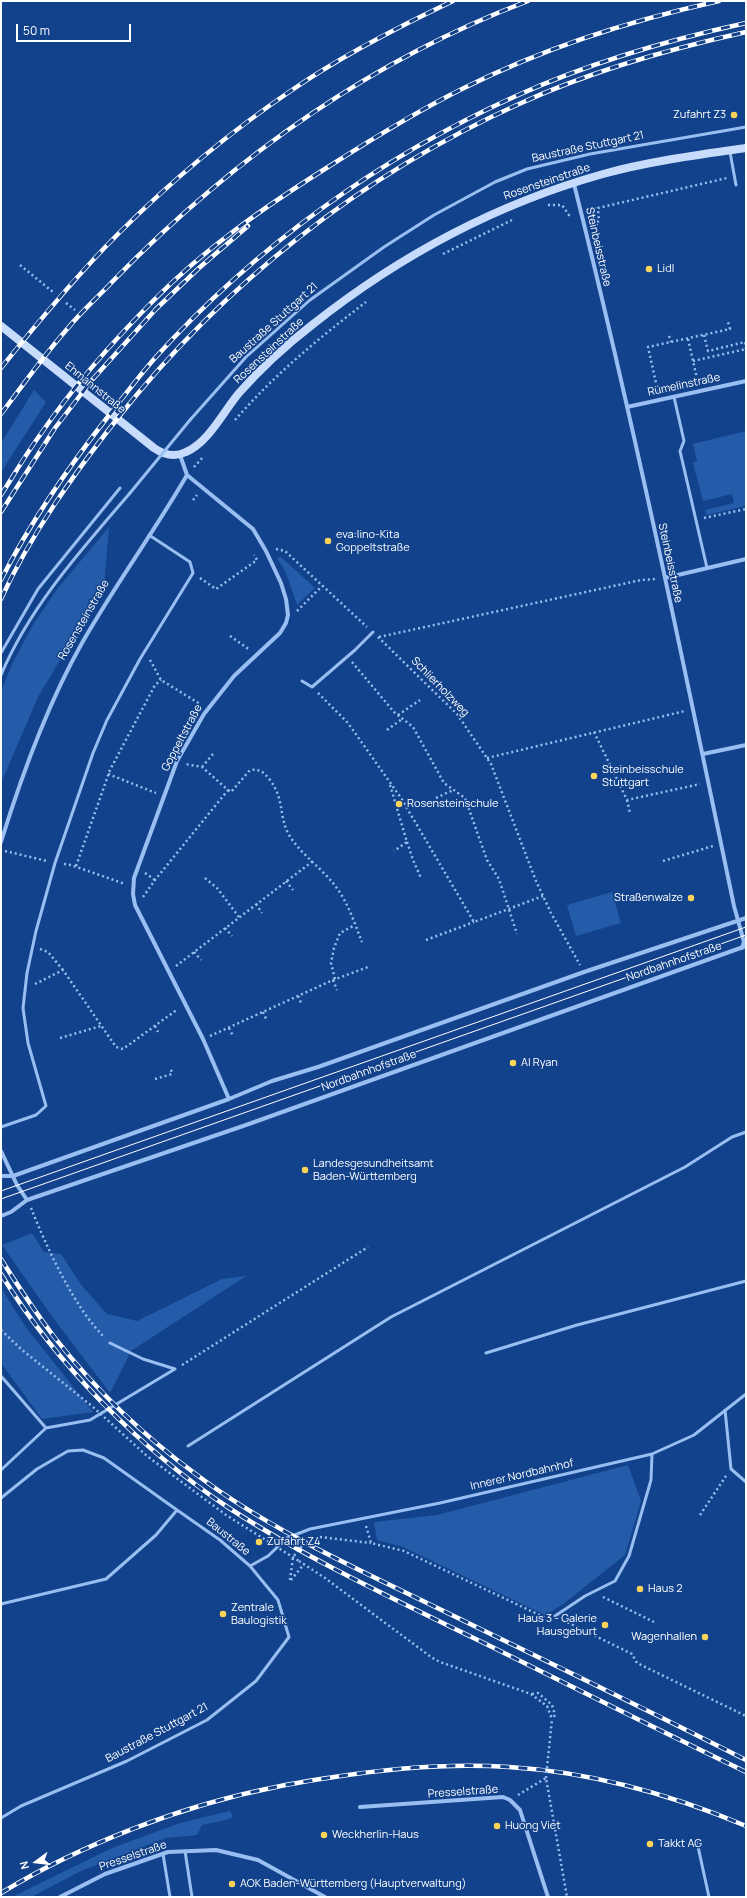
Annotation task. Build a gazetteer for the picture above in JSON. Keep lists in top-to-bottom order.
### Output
{
  "streets": {
    "street": [
      "Rosensteinstraße",
      "Steinbeisstraße",
      "Rümelinstraße",
      "Ehmannstraße",
      "Goppeltstraße",
      "Nordbahnhofstraße",
      "Presselstraße"
    ],
    "lane": ["Baustraße Stuttgart 21", "Innerer Nordbahnhof", "Baustraße"],
    "path": ["Schlierholzweg"]
  },
  "crossings": [
    ["Baustraße Stuttgart 21", "Baustraße"],
    ["Rosensteinstraße", "Steinbeisstraße"],
    ["Rosensteinstraße", "Ehmannstraße"],
    ["Steinbeisstraße", "Rümelinstraße"],
    ["Steinbeisstraße", "Nordbahnhofstraße"],
    ["Schlierholzweg", "Nordbahnhofstraße"],
    ["Goppeltstraße", "Nordbahnhofstraße"],
    ["Innerer Nordbahnhof", "Baustraße"]
  ],
  "places": [
    "Zufahrt Z3",
    "Lidl",
    "eva:lino-Kita Goppeltstraße",
    "Steinbeisschule Stuttgart",
    "Rosensteinschule",
    "Straßenwalze",
    "Al Ryan",
    "Landesgesundheitsamt Baden-Württemberg",
    "Zufahrt Z4",
    "Haus 2",
    "Zentrale Baulogistik",
    "Haus 3 - Galerie Hausgeburt",
    "Wagenhallen",
    "Huong Viet",
    "Weckherlin-Haus",
    "Takkt AG",
    "AOK Baden-Württemberg (Hauptverwaltung)"
  ],
  "scale_bar": "50 m",
  "north": "left"
}
